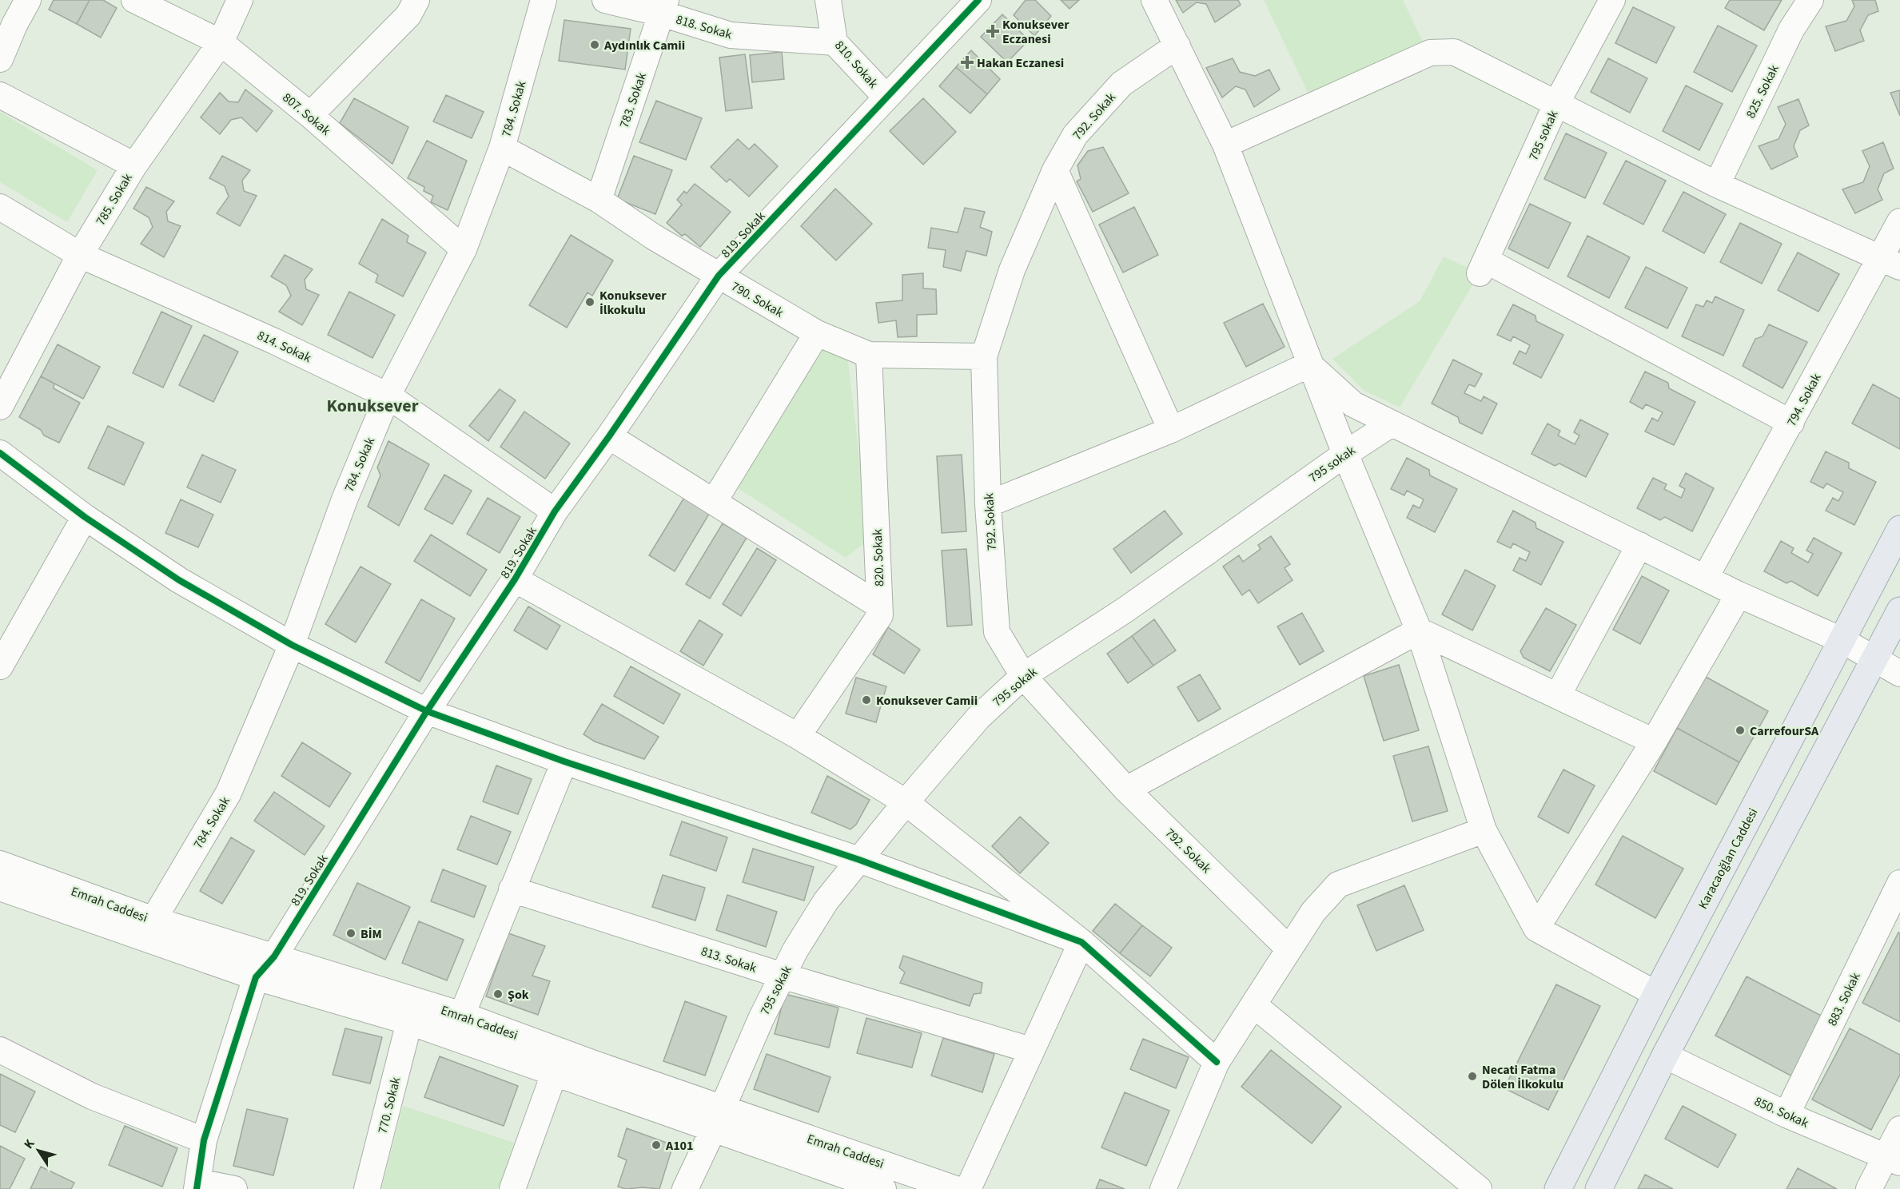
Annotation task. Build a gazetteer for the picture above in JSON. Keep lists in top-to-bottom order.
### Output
{
  "streets": {
    "main road": ["Karacaoğlan Caddesi"],
    "street": [
      "818. Sokak",
      "810. Sokak",
      "825. Sokak",
      "783. Sokak",
      "784. Sokak",
      "807. Sokak",
      "792. Sokak",
      "795 sokak",
      "785. Sokak",
      "819. Sokak",
      "790. Sokak",
      "814. Sokak",
      "794. Sokak",
      "820. Sokak",
      "Emrah Caddesi",
      "813. Sokak",
      "883. Sokak",
      "770. Sokak",
      "850. Sokak"
    ]
  },
  "crossings": [
    ["818. Sokak", "810. Sokak"],
    ["818. Sokak", "783. Sokak"],
    ["810. Sokak", "819. Sokak"],
    ["783. Sokak", "790. Sokak"],
    ["784. Sokak", "807. Sokak"],
    ["784. Sokak", "790. Sokak"],
    ["784. Sokak", "814. Sokak"],
    ["784. Sokak", "Emrah Caddesi"],
    ["807. Sokak", "785. Sokak"],
    ["792. Sokak", "795 sokak"],
    ["792. Sokak", "790. Sokak"],
    ["795 sokak", "794. Sokak"],
    ["795 sokak", "Emrah Caddesi"],
    ["795 sokak", "813. Sokak"],
    ["785. Sokak", "814. Sokak"],
    ["819. Sokak", "790. Sokak"],
    ["819. Sokak", "814. Sokak"],
    ["819. Sokak", "Emrah Caddesi"],
    ["790. Sokak", "820. Sokak"],
    ["Emrah Caddesi", "770. Sokak"],
    ["883. Sokak", "850. Sokak"]
  ],
  "districts": ["Konuksever"],
  "places": {
    "health": ["Konuksever Eczanesi", "Hakan Eczanesi"],
    "other": [
      "Aydınlık Camii",
      "Konuksever İlkokulu",
      "Konuksever Camii",
      "CarrefourSA",
      "BİM",
      "Şok",
      "Necati Fatma Dölen İlkokulu",
      "A101"
    ]
  },
  "north": "top left"
}
